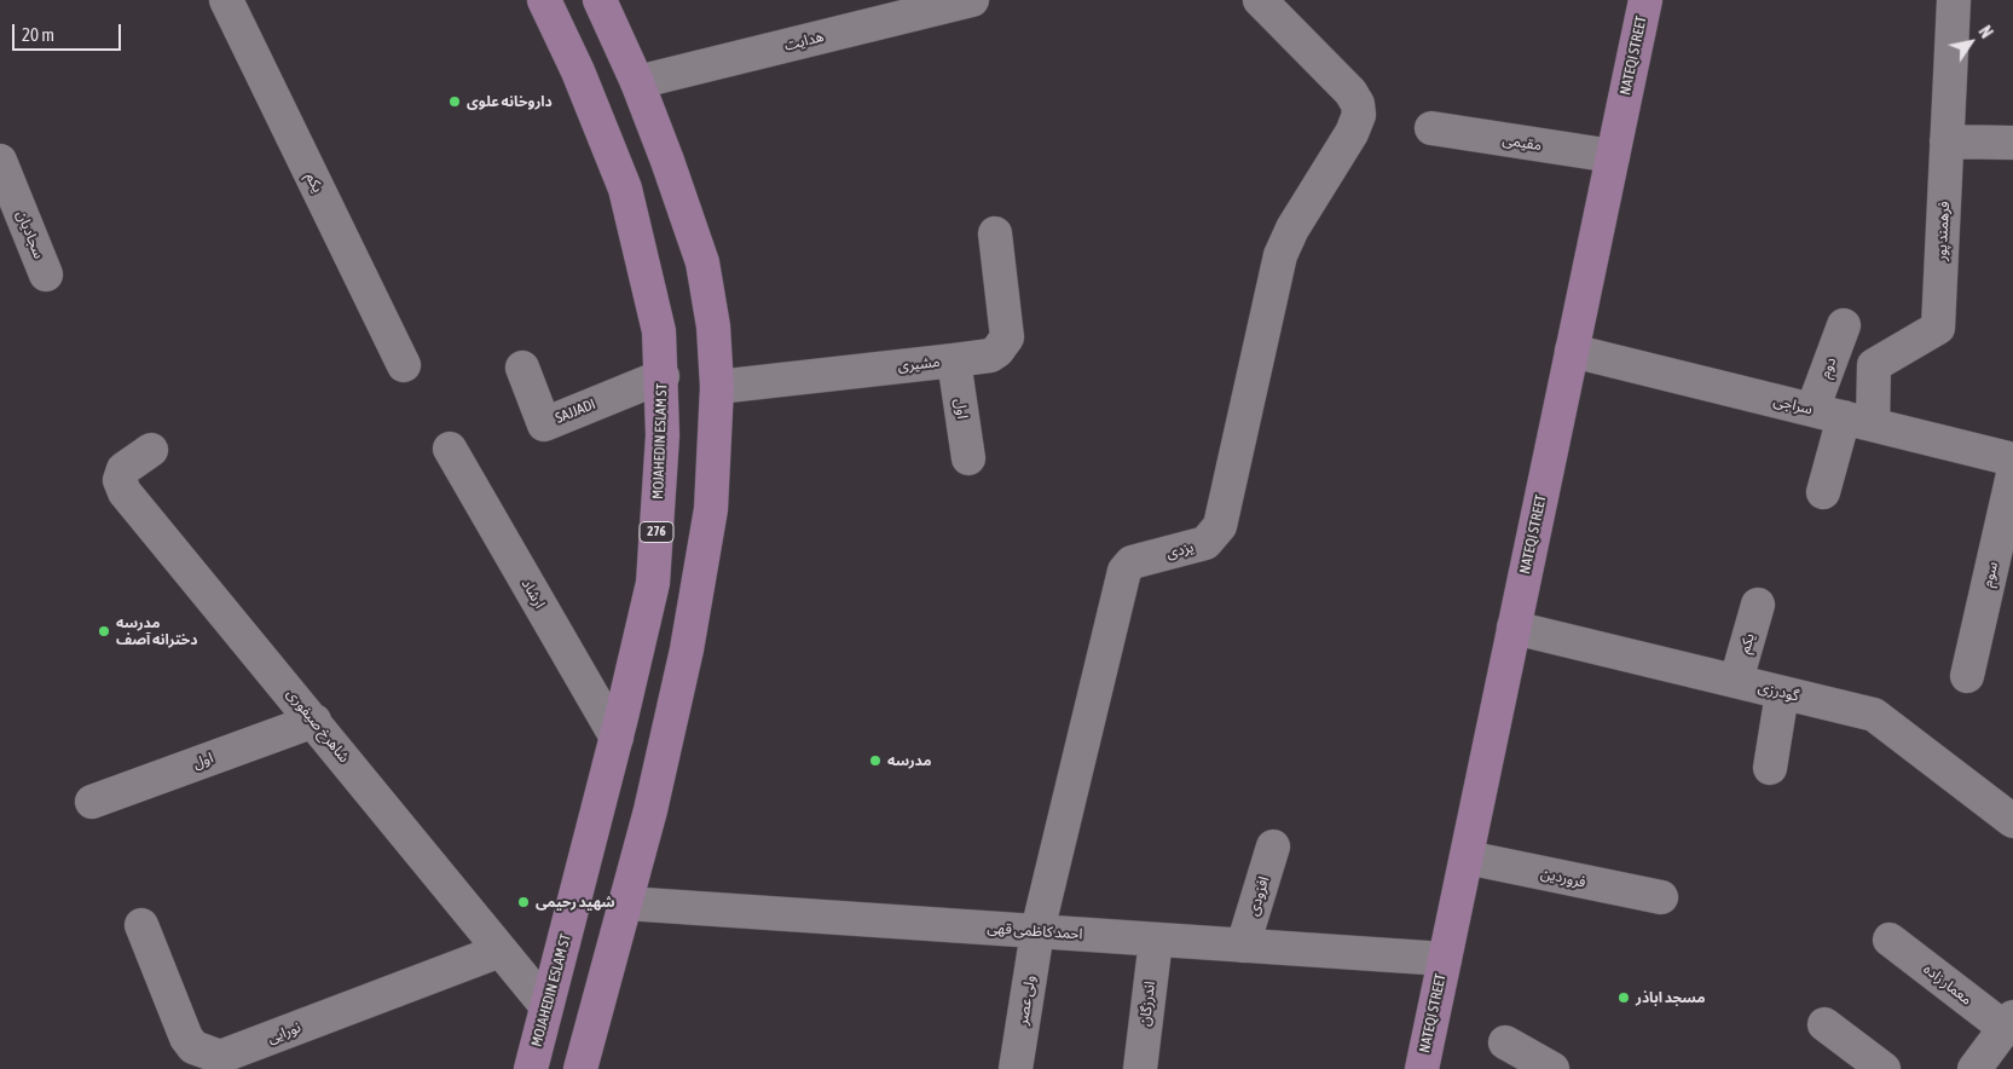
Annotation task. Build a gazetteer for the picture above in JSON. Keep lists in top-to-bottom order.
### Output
{
  "streets": {
    "main road": ["NATEQI STREET", "MOJAHEDIN ESLAM ST", "276"],
    "street": [
      "هدایت",
      "مقیمی",
      "یکم",
      "فرهمند پور",
      "سجادیان",
      "مشیری",
      "دوم",
      "سراجی",
      "اول",
      "SAJJADI",
      "یزدی",
      "سوم",
      "ارشاد",
      "گودرزی",
      "شاهرخ صیفوری",
      "فروردین",
      "افزودی",
      "احمد کاظمی قهی",
      "معمار زاده",
      "ولی عصر",
      "اندرزگان",
      "نورایی"
    ]
  },
  "crossings": [
    ["NATEQI STREET", "مقیمی"],
    ["NATEQI STREET", "سراجی"],
    ["NATEQI STREET", "گودرزی"],
    ["NATEQI STREET", "فروردین"],
    ["NATEQI STREET", "احمد کاظمی قهی"],
    ["یکم", "گودرزی"],
    ["فرهمند پور", "سراجی"],
    ["مشیری", "اول"],
    ["دوم", "سراجی"],
    ["اول", "شاهرخ صیفوری"],
    ["SAJJADI", "MOJAHEDIN ESLAM ST"],
    ["MOJAHEDIN ESLAM ST", "ارشاد"],
    ["MOJAHEDIN ESLAM ST", "شاهرخ صیفوری"],
    ["یزدی", "احمد کاظمی قهی"],
    ["یزدی", "ولی عصر"],
    ["شاهرخ صیفوری", "نورایی"],
    ["افزودی", "احمد کاظمی قهی"],
    ["احمد کاظمی قهی", "ولی عصر"],
    ["احمد کاظمی قهی", "اندرزگان"]
  ],
  "places": [
    "داروخانه علوی",
    "مدرسه دخترانه آصف",
    "مدرسه",
    "شهید رحیمی",
    "مسجد اباذر"
  ],
  "scale_bar": "20 m",
  "north": "top right"
}
